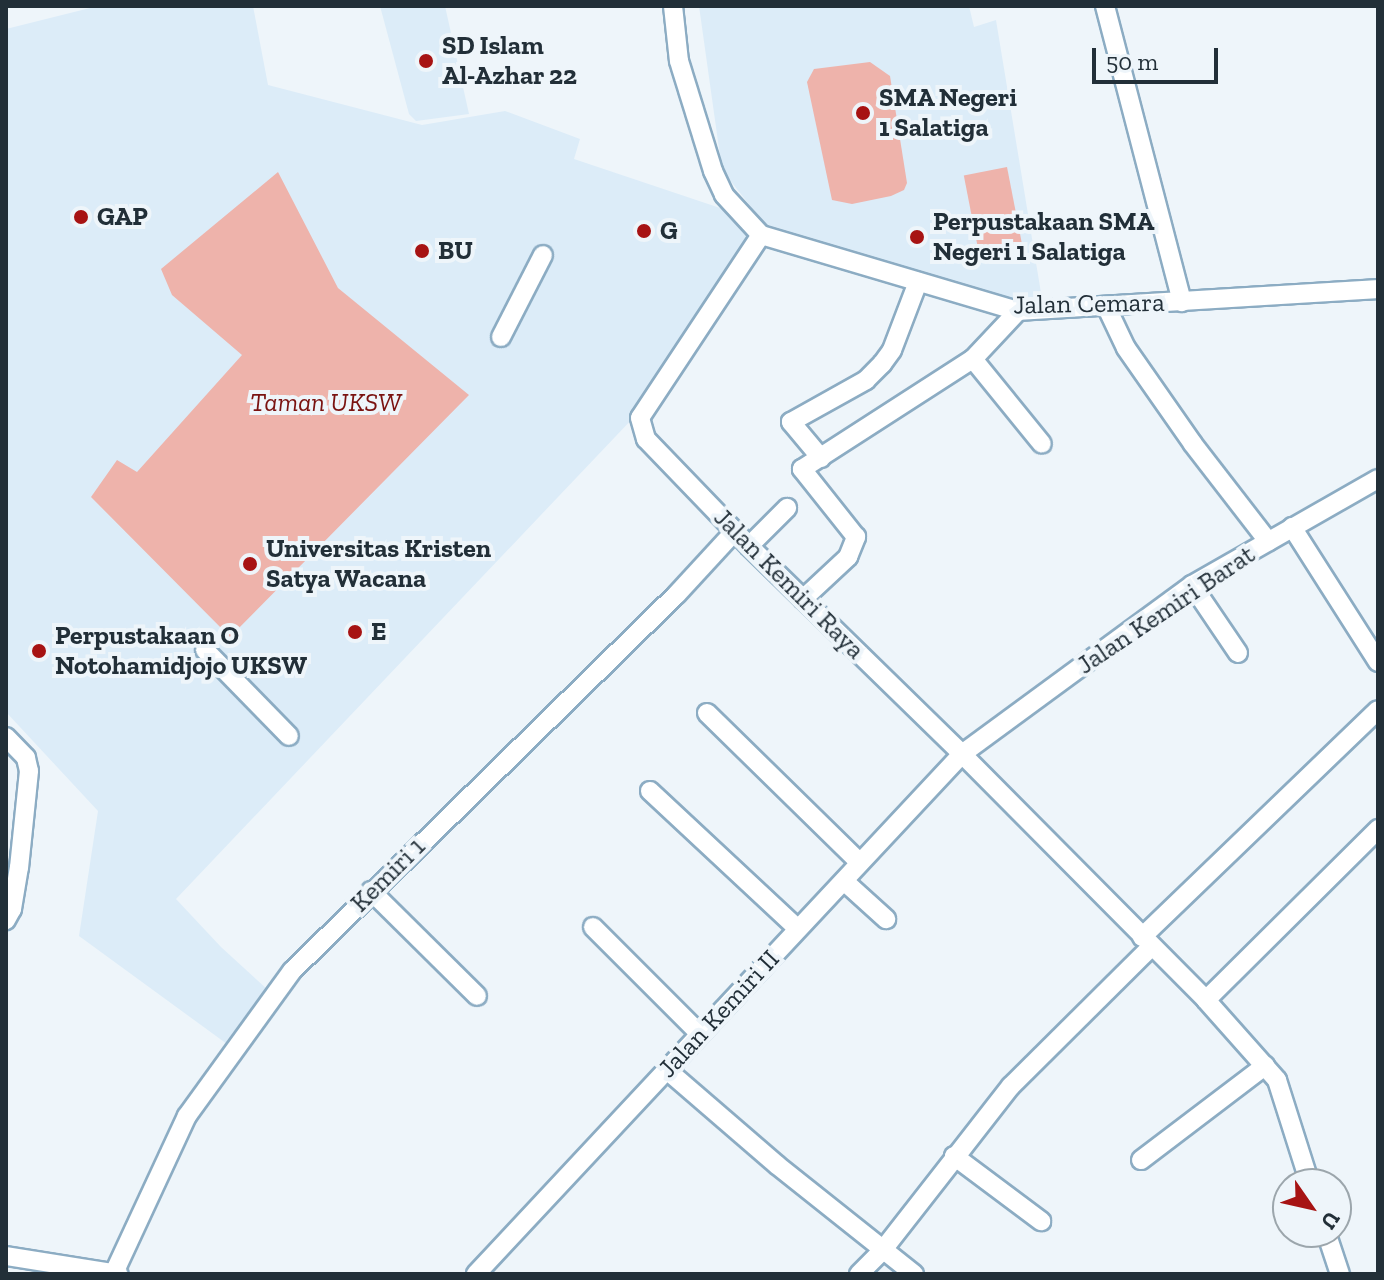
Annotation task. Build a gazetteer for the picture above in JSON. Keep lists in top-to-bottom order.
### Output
{
  "streets": {
    "street": [
      "Jalan Cemara",
      "Jalan Kemiri Raya",
      "Jalan Kemiri Barat",
      "Kemiri 1",
      "Jalan Kemiri II"
    ]
  },
  "crossings": [
    ["Jalan Cemara", "Jalan Kemiri Raya"],
    ["Jalan Kemiri Raya", "Jalan Kemiri Barat"],
    ["Jalan Kemiri Raya", "Kemiri 1"],
    ["Jalan Kemiri Raya", "Jalan Kemiri II"],
    ["Jalan Kemiri Barat", "Jalan Kemiri II"]
  ],
  "parks": ["Taman UKSW"],
  "places": [
    "SD Islam Al-Azhar 22",
    "SMA Negeri 1 Salatiga",
    "GAP",
    "G",
    "Perpustakaan SMA Negeri 1 Salatiga",
    "BU",
    "Universitas Kristen Satya Wacana",
    "E",
    "Perpustakaan O Notohamidjojo UKSW"
  ],
  "scale_bar": "50 m",
  "north": "bottom right"
}
